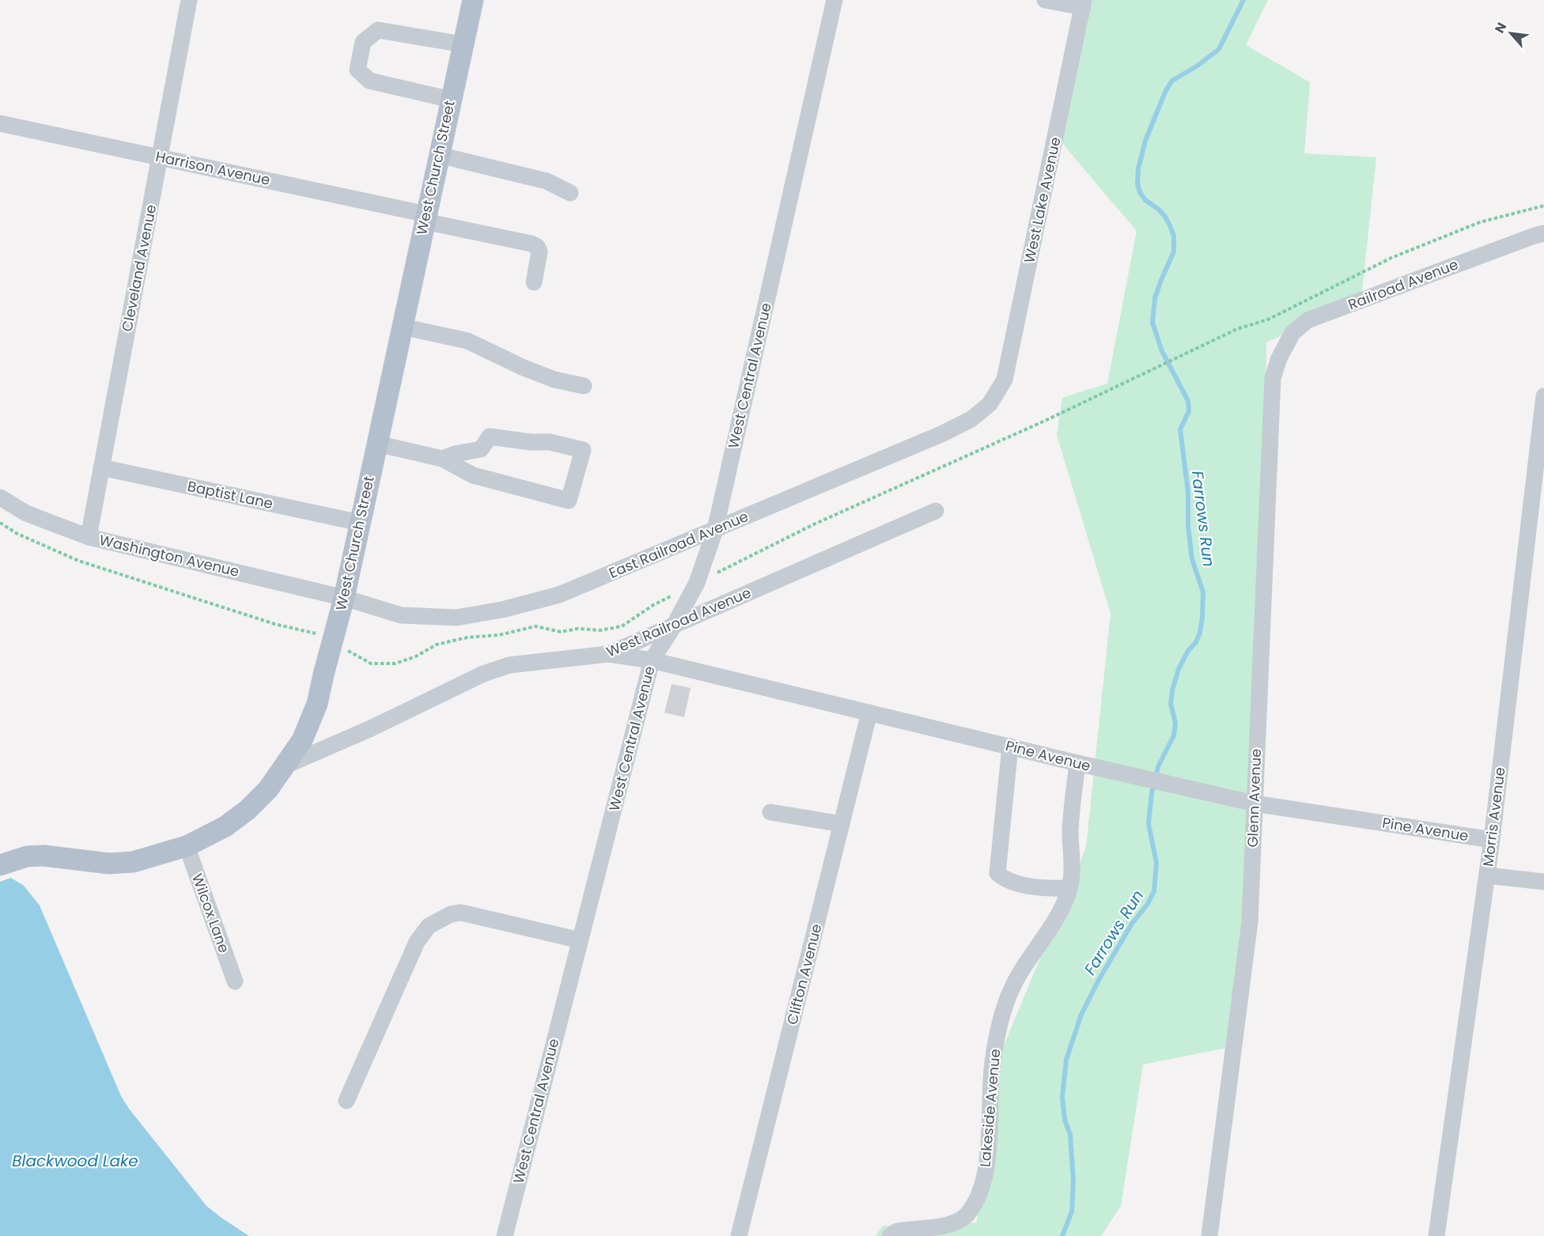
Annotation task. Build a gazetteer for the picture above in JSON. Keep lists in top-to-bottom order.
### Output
{
  "streets": {
    "main road": ["West Church Street"],
    "street": [
      "Harrison Avenue",
      "West Lake Avenue",
      "Cleveland Avenue",
      "Railroad Avenue",
      "West Central Avenue",
      "Baptist Lane",
      "East Railroad Avenue",
      "Washington Avenue",
      "West Railroad Avenue",
      "Pine Avenue",
      "Glenn Avenue",
      "Morris Avenue",
      "Wilcox Lane",
      "Clifton Avenue",
      "Lakeside Avenue"
    ]
  },
  "crossings": [
    ["West Church Street", "Harrison Avenue"],
    ["West Church Street", "Baptist Lane"],
    ["West Church Street", "East Railroad Avenue"],
    ["West Church Street", "Washington Avenue"],
    ["West Church Street", "West Railroad Avenue"],
    ["West Church Street", "Wilcox Lane"],
    ["Harrison Avenue", "Cleveland Avenue"],
    ["West Lake Avenue", "East Railroad Avenue"],
    ["Cleveland Avenue", "Baptist Lane"],
    ["Cleveland Avenue", "Washington Avenue"],
    ["Railroad Avenue", "Glenn Avenue"],
    ["West Central Avenue", "East Railroad Avenue"],
    ["West Central Avenue", "West Railroad Avenue"],
    ["West Central Avenue", "Pine Avenue"],
    ["East Railroad Avenue", "Washington Avenue"],
    ["West Railroad Avenue", "Pine Avenue"],
    ["Pine Avenue", "Glenn Avenue"],
    ["Pine Avenue", "Morris Avenue"],
    ["Pine Avenue", "Clifton Avenue"],
    ["Pine Avenue", "Lakeside Avenue"]
  ],
  "water": ["Farrows Run", "Blackwood Lake"],
  "north": "top left"
}
